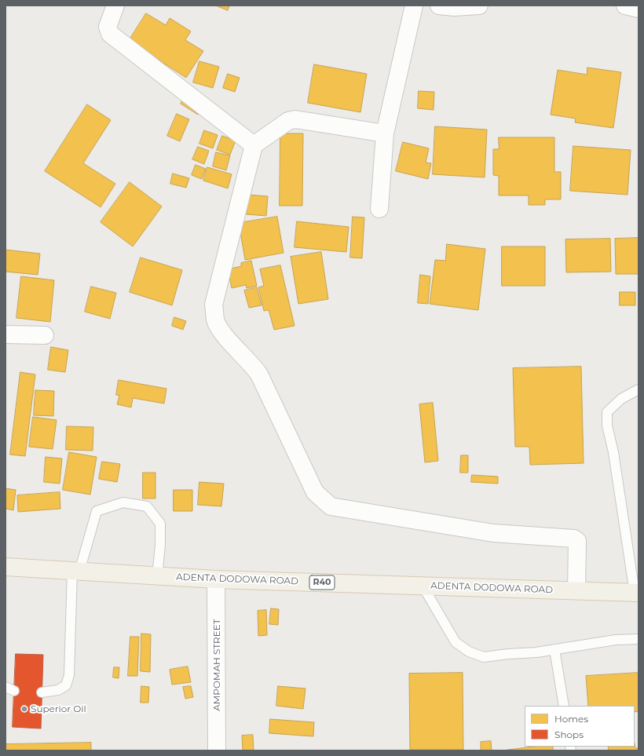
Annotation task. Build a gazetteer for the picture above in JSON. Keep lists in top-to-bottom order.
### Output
{
  "streets": {
    "main road": ["ADENTA DODOWA ROAD", "R40"],
    "street": ["AMPOMAH STREET"]
  },
  "crossings": [
    ["ADENTA DODOWA ROAD", "AMPOMAH STREET"]
  ],
  "places": ["Superior Oil"],
  "legend": ["Homes", "Shops"]
}
